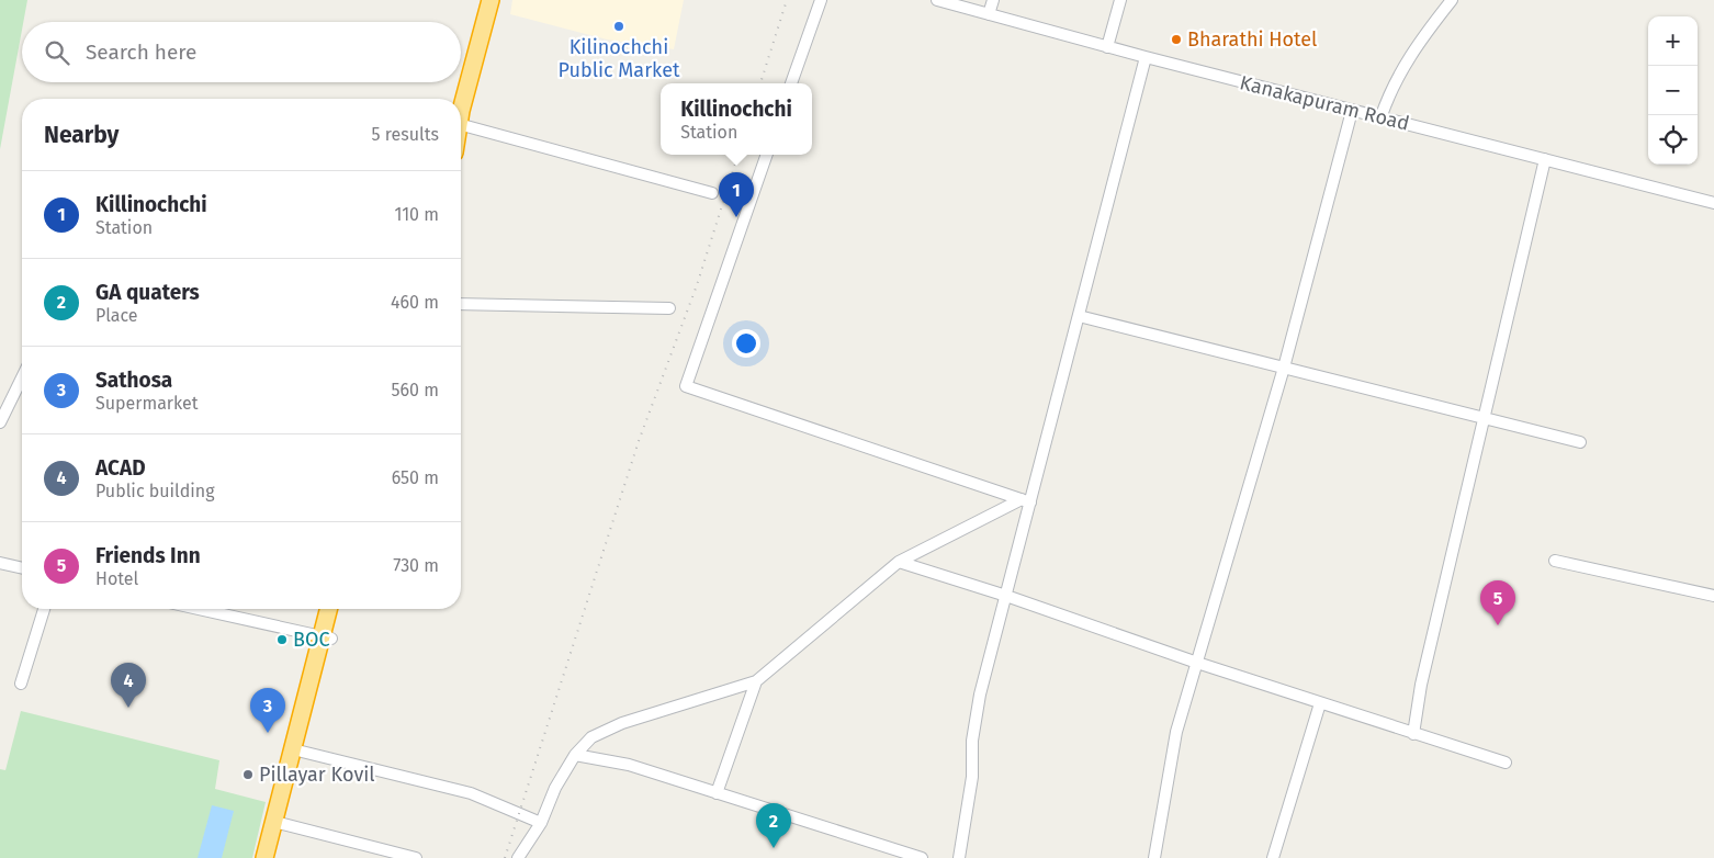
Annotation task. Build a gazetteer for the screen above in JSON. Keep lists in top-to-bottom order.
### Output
{
  "streets": {
    "street": ["Kanakapuram Road"]
  },
  "places": [
    "Kilinochchi Public Market",
    "Bharathi Hotel",
    "BOC",
    "Pillayar Kovil"
  ],
  "page": {
    "map_buttons": ["+", "−"],
    "search": "Search here",
    "popup": ["Killinochchi", "Station"],
    "heading": ["Nearby", "5 results"],
    "list": [
      {
        "mark": "1",
        "name": "Killinochchi",
        "note": "Station",
        "value": "110 m"
      },
      {
        "mark": "2",
        "name": "GA quaters",
        "note": "Place",
        "value": "460 m"
      },
      {
        "mark": "3",
        "name": "Sathosa",
        "note": "Supermarket",
        "value": "560 m"
      },
      {
        "mark": "4",
        "name": "ACAD",
        "note": "Public building",
        "value": "650 m"
      },
      {
        "mark": "5",
        "name": "Friends Inn",
        "note": "Hotel",
        "value": "730 m"
      }
    ],
    "pins": [
      "1",
      "5",
      "4",
      "3",
      "2"
    ]
  }
}
